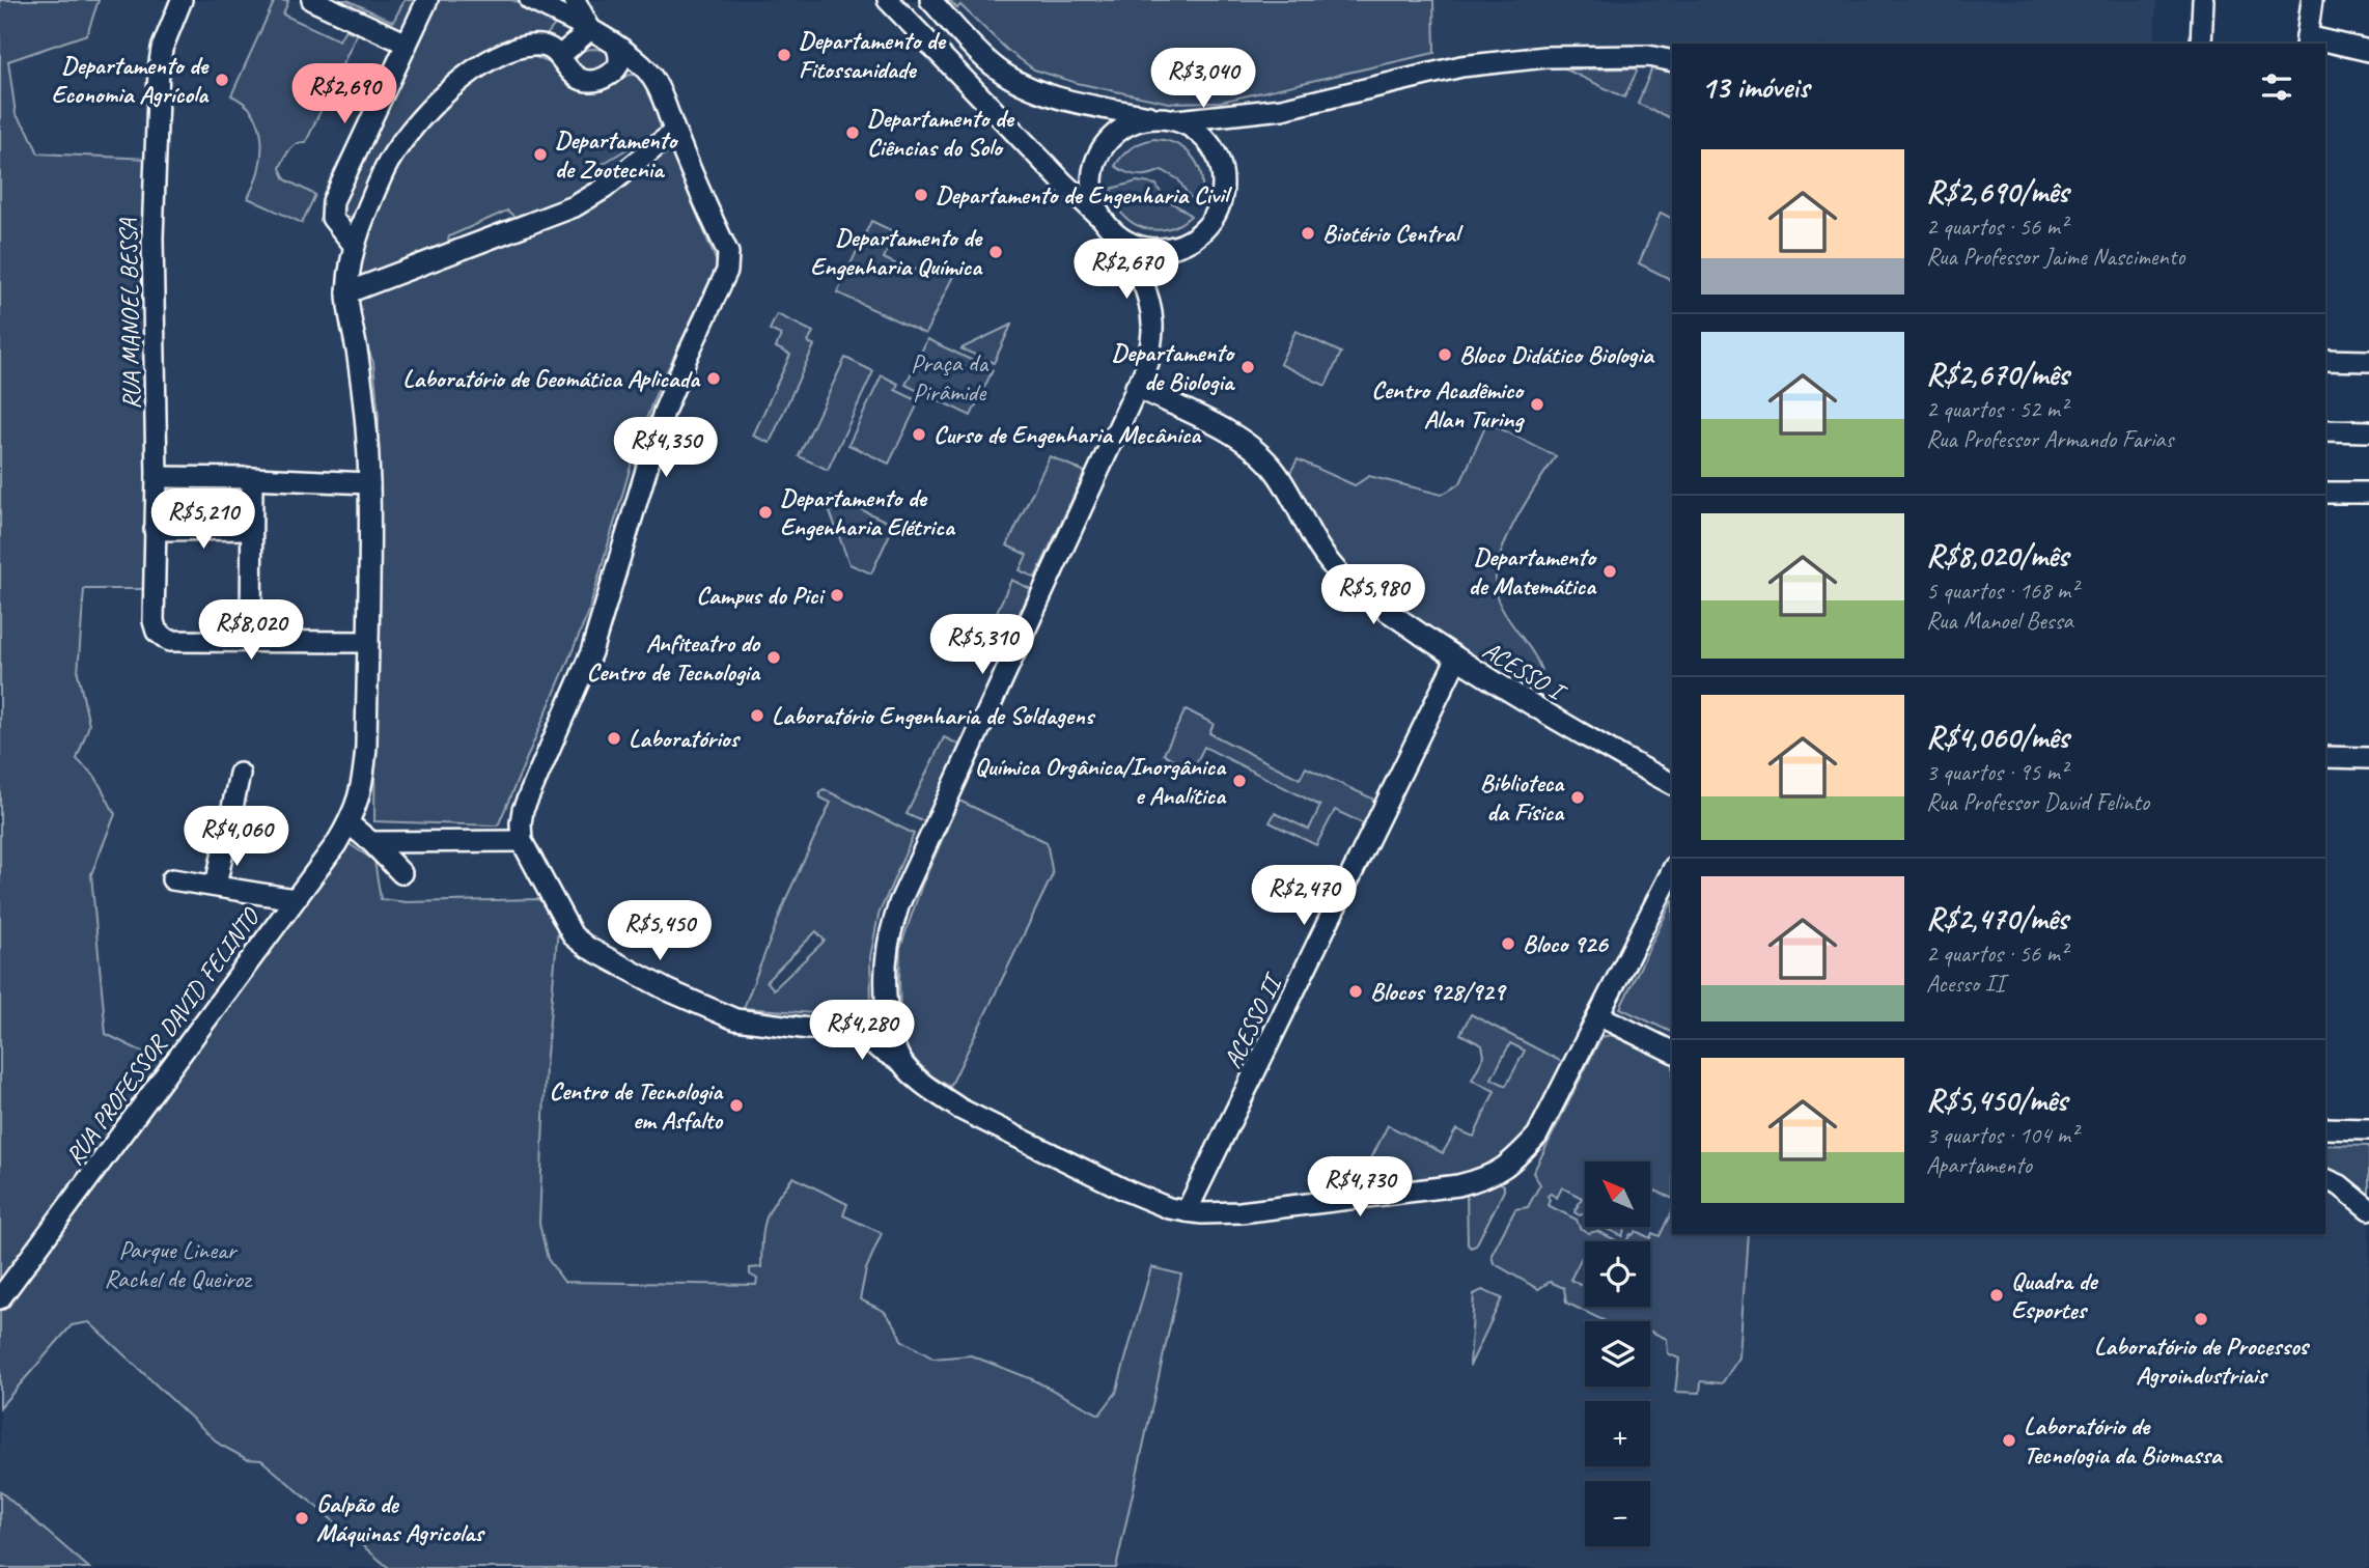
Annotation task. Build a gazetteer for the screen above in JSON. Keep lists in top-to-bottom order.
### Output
{
  "streets": {
    "street": [
      "RUA MANOEL BESSA",
      "ACESSO I",
      "ACESSO II",
      "RUA PROFESSOR DAVID FELINTO"
    ]
  },
  "crossings": [
    ["ACESSO I", "ACESSO II"]
  ],
  "parks": ["Praça da Pirâmide", "Parque Linear Rachel de Queiroz"],
  "places": [
    "Departamento de Fitossanidade",
    "Departamento de Economia Agrícola",
    "Departamento de Ciências do Solo",
    "Departamento de Zootecnia",
    "Departamento de Engenharia Civil",
    "Biotério Central",
    "Departamento de Engenharia Química",
    "Bloco Didático Biologia",
    "Departamento de Biologia",
    "Laboratório de Geomática Aplicada",
    "Centro Acadêmico Alan Turing",
    "Curso de Engenharia Mecânica",
    "Departamento de Engenharia Elétrica",
    "Departamento de Matemática",
    "Campus do Pici",
    "Anfiteatro do Centro de Tecnologia",
    "Laboratório Engenharia de Soldagens",
    "Laboratórios",
    "Química Orgânica/Inorgânica e Analítica",
    "Biblioteca da Física",
    "Bloco 926",
    "Blocos 928/929",
    "Centro de Tecnologia em Asfalto",
    "Quadra de Esportes",
    "Laboratório de Processos Agroindustriais",
    "Laboratório de Tecnologia da Biomassa",
    "Galpão de Máquinas Agricolas"
  ],
  "north": "top left",
  "page": {
    "heading": "13 imóveis",
    "price": [
      "R$3,040",
      "R$2,690",
      "R$2,670",
      "R$4,350",
      "R$5,210",
      "R$5,980",
      "R$8,020",
      "R$5,310",
      "R$4,060",
      "R$2,470",
      "R$5,450",
      "R$4,280",
      "R$4,730"
    ],
    "list": [
      {
        "name": "R$2,690/mês",
        "note": "2 quartos · 56 m² · Rua Professor Jaime Nascimento"
      },
      {
        "name": "R$2,670/mês",
        "note": "2 quartos · 52 m² · Rua Professor Armando Farias"
      },
      {
        "name": "R$8,020/mês",
        "note": "5 quartos · 168 m² · Rua Manoel Bessa"
      },
      {
        "name": "R$4,060/mês",
        "note": "3 quartos · 95 m² · Rua Professor David Felinto"
      },
      {
        "name": "R$2,470/mês",
        "note": "2 quartos · 56 m² · Acesso II"
      },
      {
        "name": "R$5,450/mês",
        "note": "3 quartos · 104 m² · Apartamento"
      }
    ],
    "map_buttons": ["+", "−"]
  }
}
